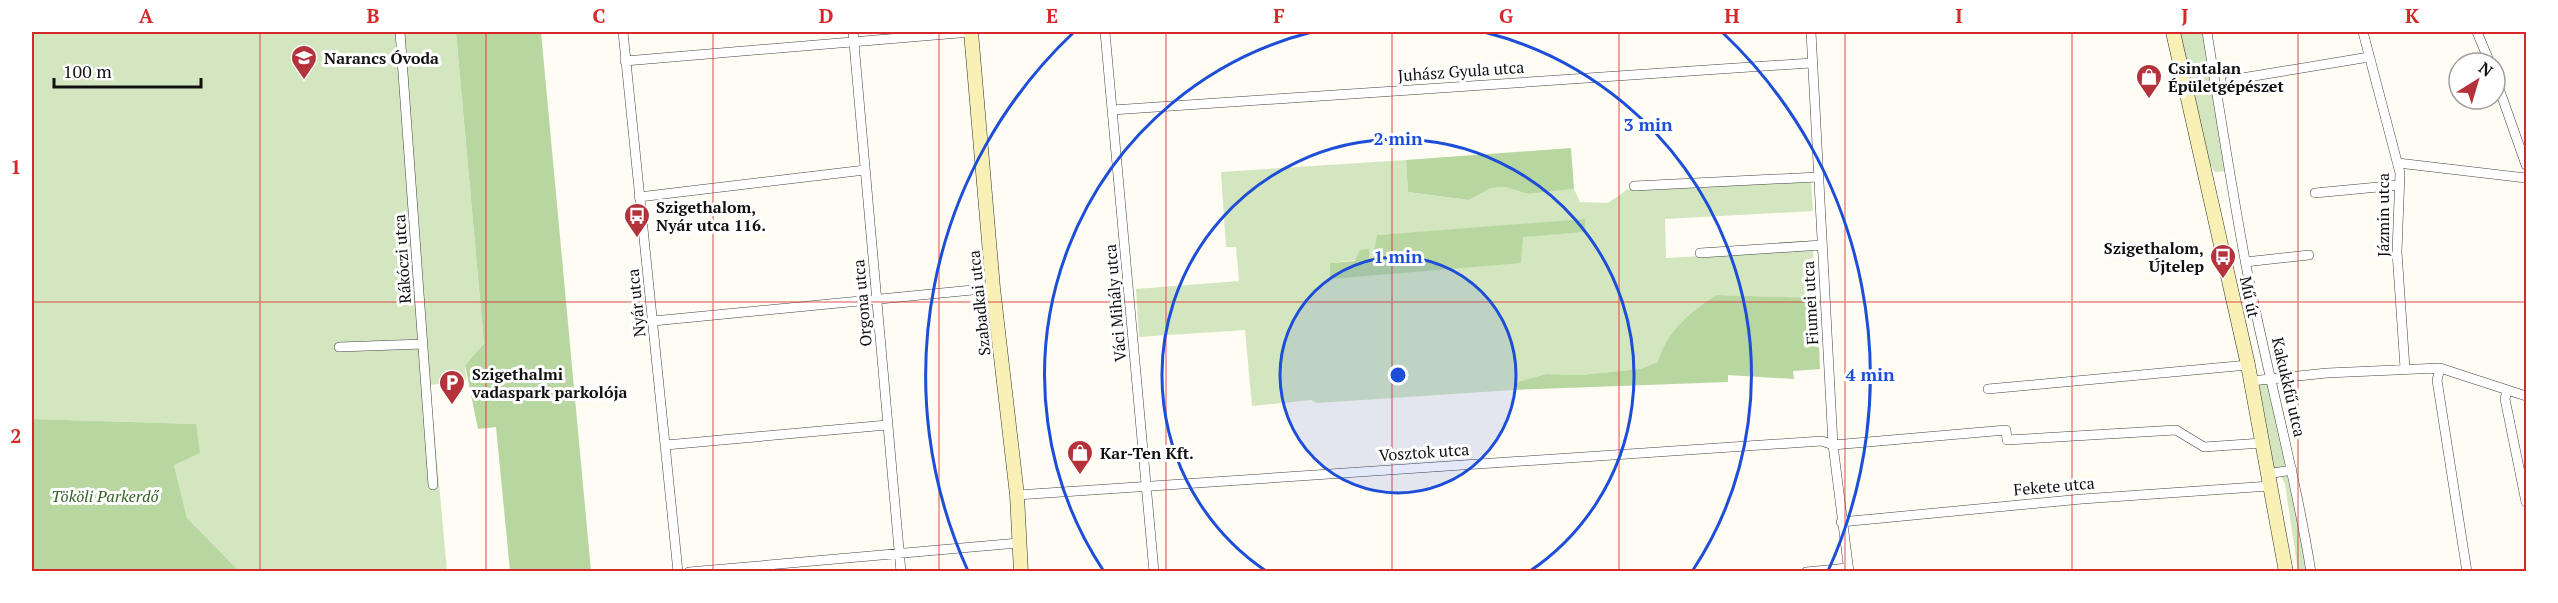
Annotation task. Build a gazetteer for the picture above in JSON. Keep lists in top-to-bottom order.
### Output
{
  "streets": {
    "street": [
      "Juhász Gyula utca",
      "Jázmin utca",
      "Rákóczi utca",
      "Mű út",
      "Nyár utca",
      "Orgona utca",
      "Szabadkai utca",
      "Váci Mihály utca",
      "Fiumei utca",
      "Kakukkfű utca",
      "Vosztok utca",
      "Fekete utca"
    ]
  },
  "crossings": [
    ["Juhász Gyula utca", "Váci Mihály utca"],
    ["Juhász Gyula utca", "Fiumei utca"],
    ["Mű út", "Vosztok utca"],
    ["Mű út", "Fekete utca"],
    ["Szabadkai utca", "Vosztok utca"],
    ["Váci Mihály utca", "Vosztok utca"],
    ["Fiumei utca", "Vosztok utca"],
    ["Fiumei utca", "Fekete utca"],
    ["Kakukkfű utca", "Fekete utca"]
  ],
  "parks": ["Tököli Parkerdő"],
  "places": {
    "school or university": ["Narancs Óvoda"],
    "shop": ["Csintalan Épületgépészet", "Kar-Ten Kft."],
    "bus stop": ["Szigethalom, Nyár utca 116.", "Szigethalom, Újtelep"],
    "parking": ["Szigethalmi vadaspark parkolója"]
  },
  "scale_bar": "100 m",
  "north": "top right",
  "grid": {
    "columns": [
      "A",
      "B",
      "C",
      "D",
      "E",
      "F",
      "G",
      "H",
      "I",
      "J",
      "K"
    ],
    "rows": ["1", "2"]
  },
  "rings": [
    "3 min",
    "2 min",
    "1 min",
    "4 min"
  ]
}
